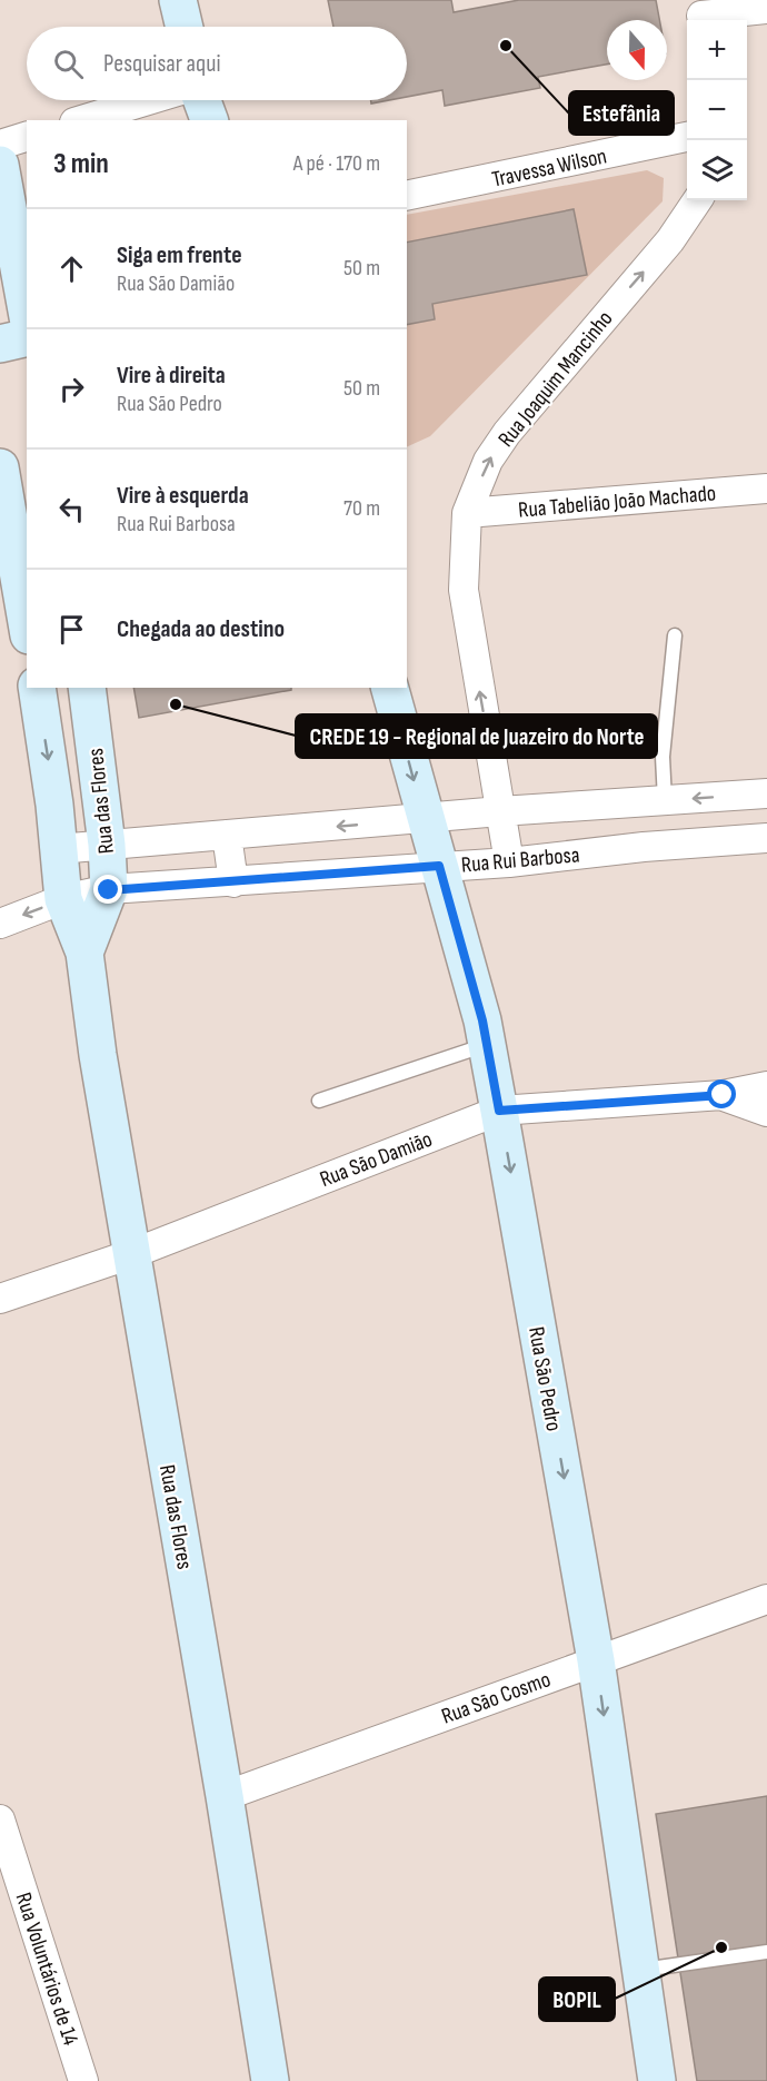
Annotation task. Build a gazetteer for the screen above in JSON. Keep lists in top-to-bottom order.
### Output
{
  "streets": {
    "street": [
      "Travessa Wilson",
      "Rua Joaquim Mancinho",
      "Rua Tabelião João Machado",
      "Rua das Flores",
      "Rua Rui Barbosa",
      "Rua São Damião",
      "Rua São Pedro",
      "Rua São Cosmo",
      "Rua Voluntários de 14"
    ]
  },
  "crossings": [
    ["Rua Joaquim Mancinho", "Rua Tabelião João Machado"],
    ["Rua Joaquim Mancinho", "Rua Rui Barbosa"],
    ["Rua das Flores", "Rua Rui Barbosa"],
    ["Rua das Flores", "Rua São Damião"],
    ["Rua das Flores", "Rua São Cosmo"],
    ["Rua Rui Barbosa", "Rua São Pedro"],
    ["Rua São Damião", "Rua São Pedro"],
    ["Rua São Pedro", "Rua São Cosmo"]
  ],
  "one_way": ["Rua Joaquim Mancinho", "Rua São Pedro"],
  "places": ["Estefânia", "CREDE 19 - Regional de Juazeiro do Norte", "BOPIL"],
  "north": "bottom",
  "page": {
    "map_buttons": ["+", "−"],
    "search": "Pesquisar aqui",
    "heading": ["3 min", "A pé · 170 m"],
    "list": [
      ["Siga em frente", "Rua São Damião", "50 m"],
      ["Vire à direita", "Rua São Pedro", "50 m"],
      ["Vire à esquerda", "Rua Rui Barbosa", "70 m"],
      "Chegada ao destino"
    ]
  }
}
